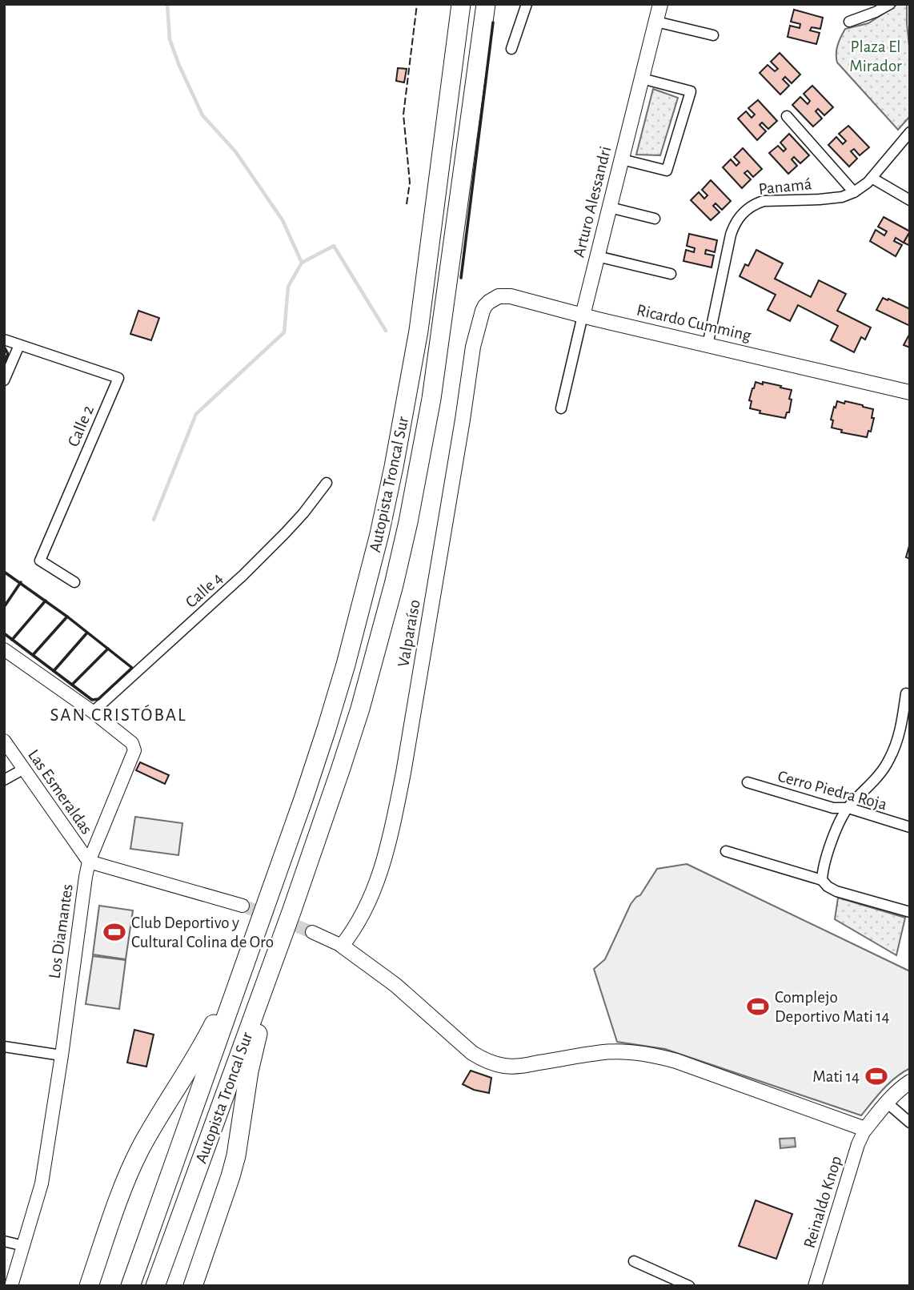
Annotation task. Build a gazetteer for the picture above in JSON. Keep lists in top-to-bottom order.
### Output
{
  "streets": {
    "highway": ["Autopista Troncal Sur"],
    "main road": ["Arturo Alessandri", "Ricardo Cumming", "Valparaíso"],
    "street": [
      "Panamá",
      "Calle 2",
      "Calle 4",
      "Cerro Piedra Roja",
      "Las Esmeraldas",
      "Los Diamantes",
      "Reinaldo Knop"
    ]
  },
  "crossings": [
    ["Panamá", "Ricardo Cumming"],
    ["Arturo Alessandri", "Ricardo Cumming"],
    ["Ricardo Cumming", "Valparaíso"],
    ["Calle 4", "Los Diamantes"],
    ["Las Esmeraldas", "Los Diamantes"]
  ],
  "districts": ["SAN CRISTÓBAL"],
  "parks": ["Plaza El Mirador"],
  "places": {
    "sports": ["Club Deportivo y Cultural Colina de Oro", "Complejo Deportivo Mati 14", "Mati 14"]
  }
}
